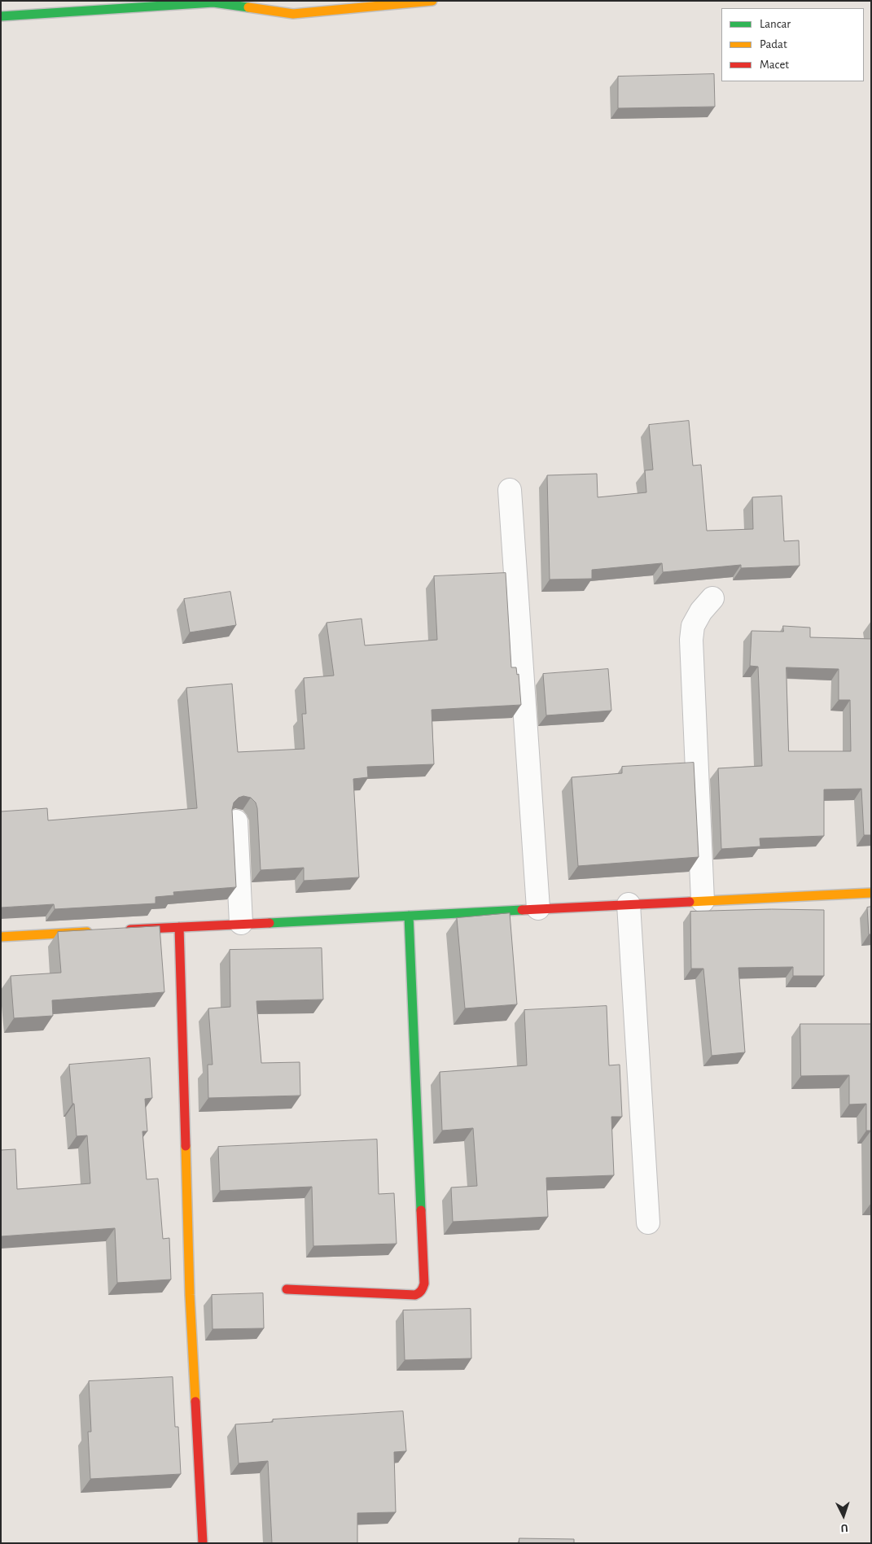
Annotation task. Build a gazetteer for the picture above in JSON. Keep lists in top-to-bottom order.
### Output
{
  "legend": ["Lancar", "Padat", "Macet"],
  "north": "bottom"
}
